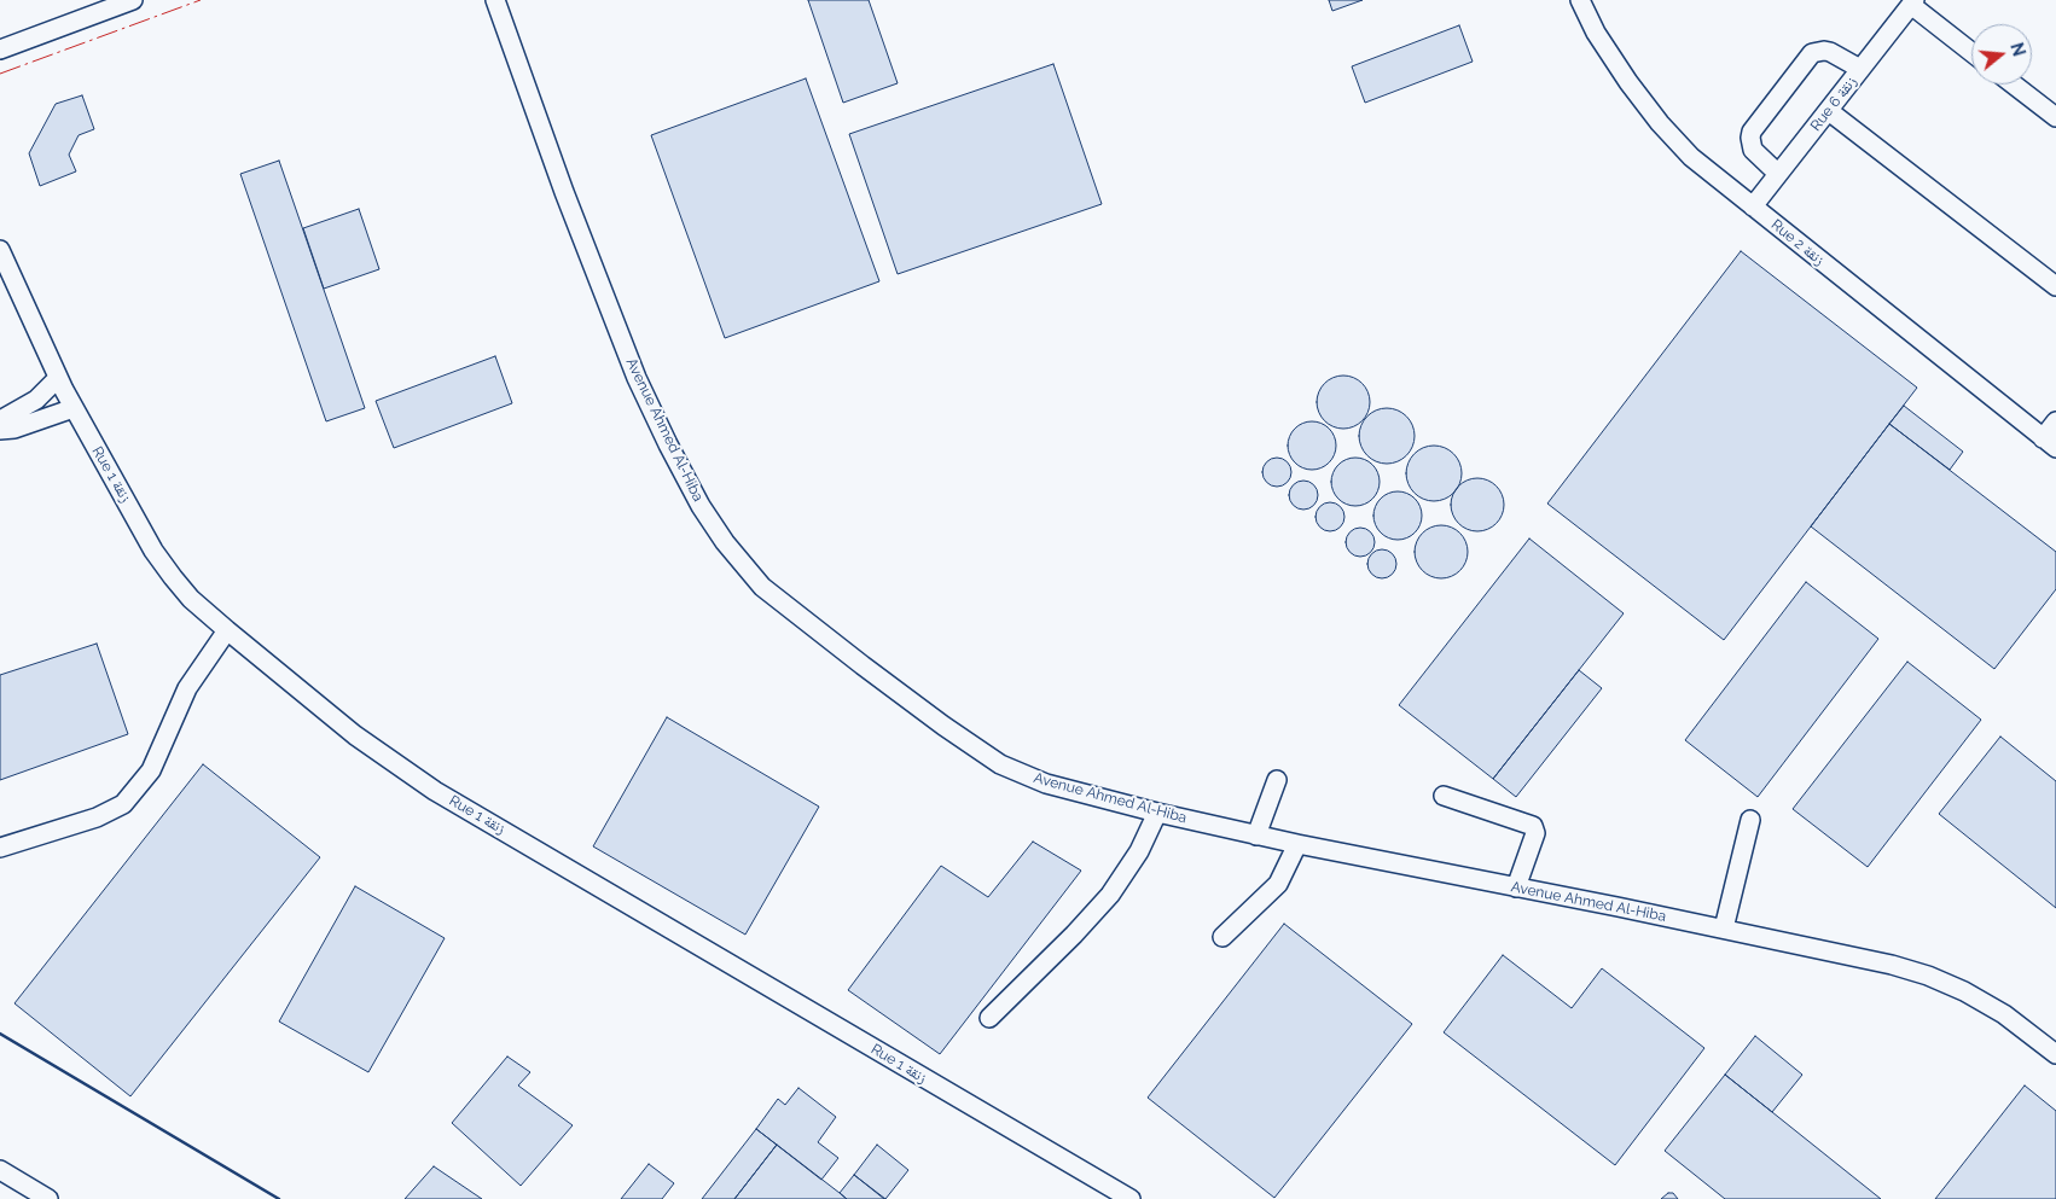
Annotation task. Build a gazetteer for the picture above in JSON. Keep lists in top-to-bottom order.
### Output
{
  "streets": {
    "street": [
      "Rue 6 زنقة",
      "Rue 2 زنقة",
      "Avenue Ahmed Al-Hiba",
      "Rue 1 زنقة"
    ]
  },
  "crossings": [
    ["Rue 6 زنقة", "Rue 2 زنقة"]
  ],
  "north": "right"
}
